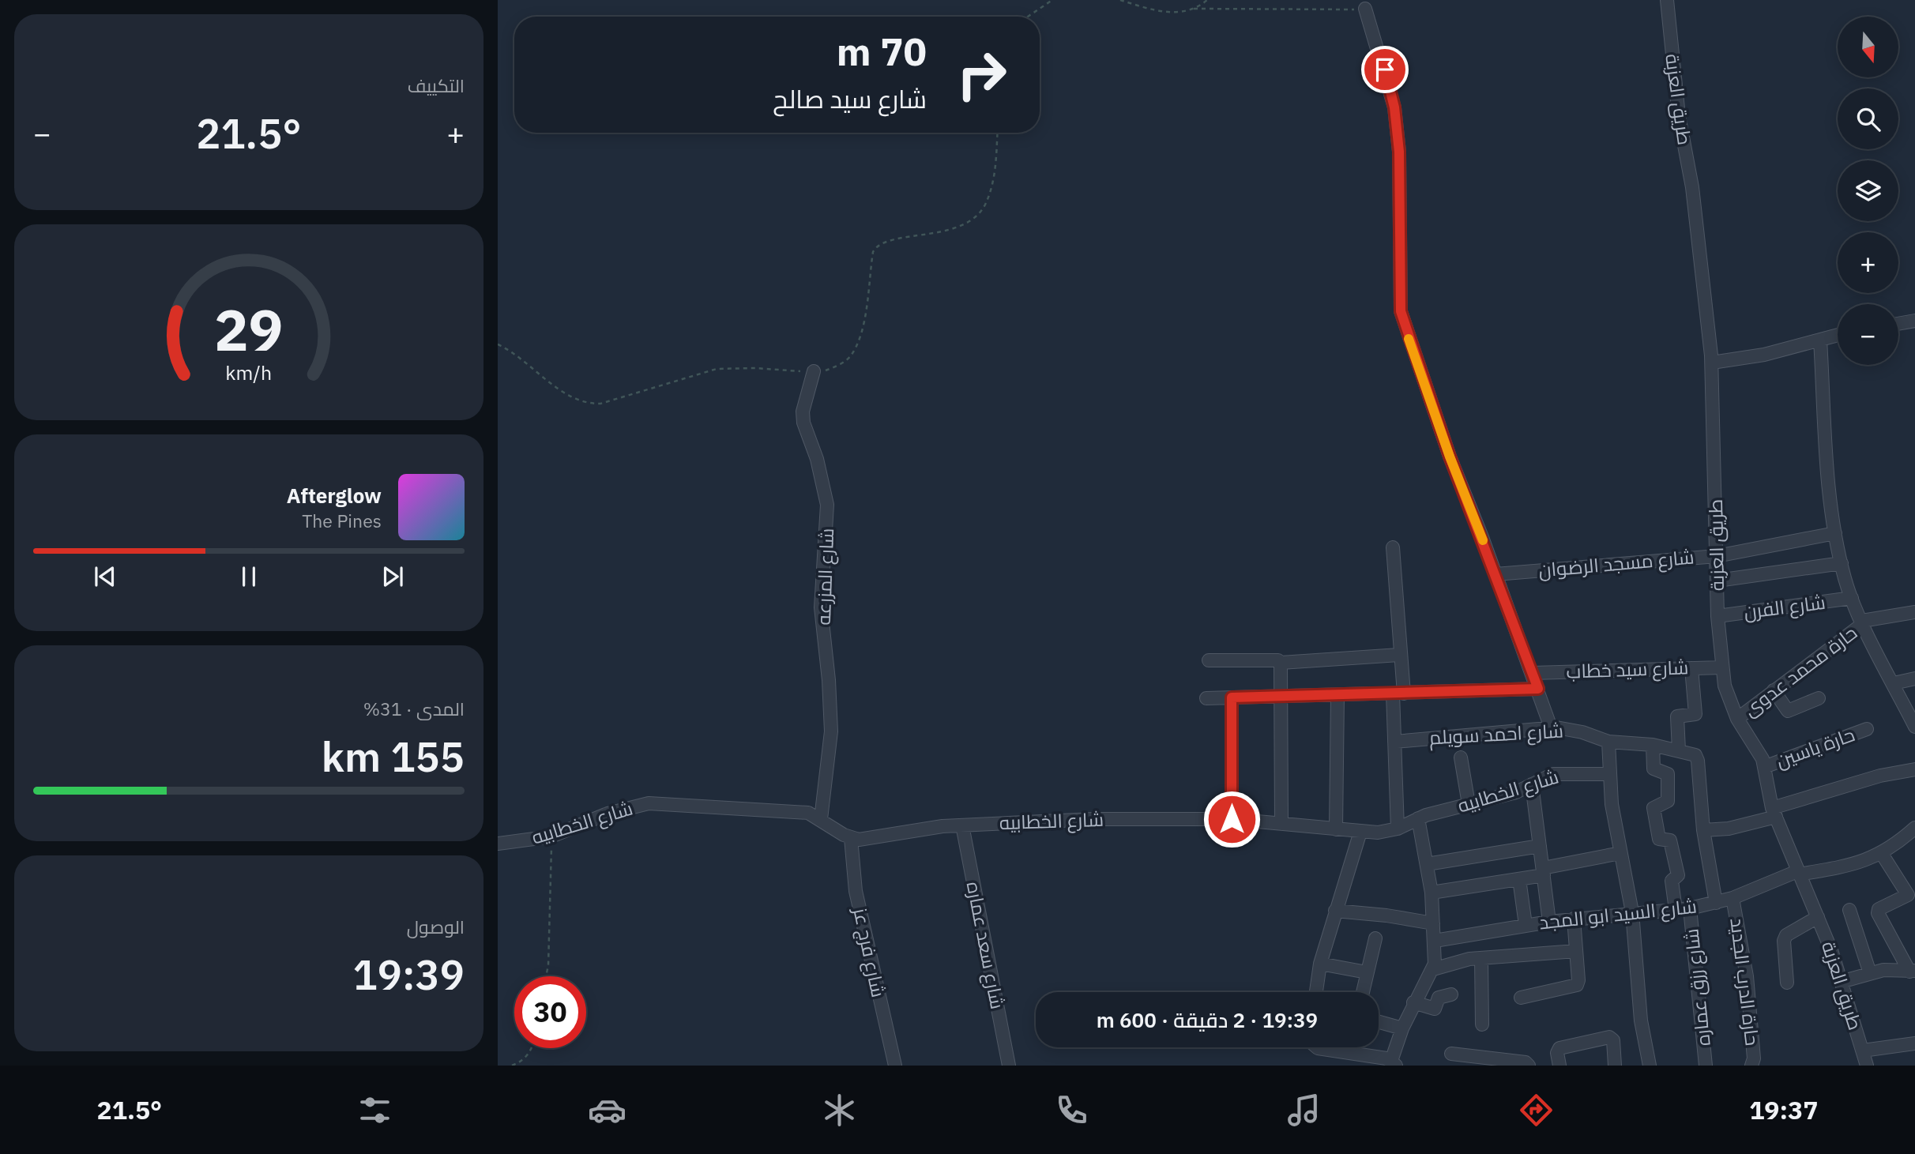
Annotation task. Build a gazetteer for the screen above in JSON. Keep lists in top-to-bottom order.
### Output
{
  "streets": {
    "street": [
      "طريق العزبة",
      "شارع مسجد الرضوان",
      "شارع المزرعه",
      "شارع الفرن",
      "شارع سيد خطاب",
      "حارة محمد عدوى",
      "شارع احمد سويلم",
      "حارة ياسين",
      "شارع الخطابيه",
      "شارع السيد ابو المجد",
      "شارع سعد عماره",
      "شارع فرج عز",
      "حارة الدرب الجديد",
      "شارع رزق عماره"
    ]
  },
  "crossings": [
    ["طريق العزبة", "شارع مسجد الرضوان"],
    ["طريق العزبة", "شارع الفرن"],
    ["طريق العزبة", "شارع سيد خطاب"],
    ["طريق العزبة", "حارة محمد عدوى"],
    ["طريق العزبة", "حارة ياسين"],
    ["طريق العزبة", "شارع السيد ابو المجد"],
    ["شارع المزرعه", "شارع الخطابيه"],
    ["شارع الخطابيه", "شارع سعد عماره"],
    ["شارع الخطابيه", "شارع فرج عز"],
    ["شارع السيد ابو المجد", "حارة الدرب الجديد"],
    ["شارع السيد ابو المجد", "شارع رزق عماره"]
  ],
  "north": "bottom",
  "page": {
    "tile": [
      "التكييف",
      ["المدى · 31%", "155 km"],
      ["الوصول", "19:39"]
    ],
    "map_buttons": ["+", "−"],
    "turn": ["70 m", "شارع سيد صالح"],
    "heat": ["−", "21.5°", "+"],
    "song": ["Afterglow", "The Pines"],
    "limit": "30",
    "trip": "19:39 · 2 دقيقة · 600 m",
    "tabs": ["19:37", "21.5°"],
    "gauge": ["29", "km/h"]
  }
}
